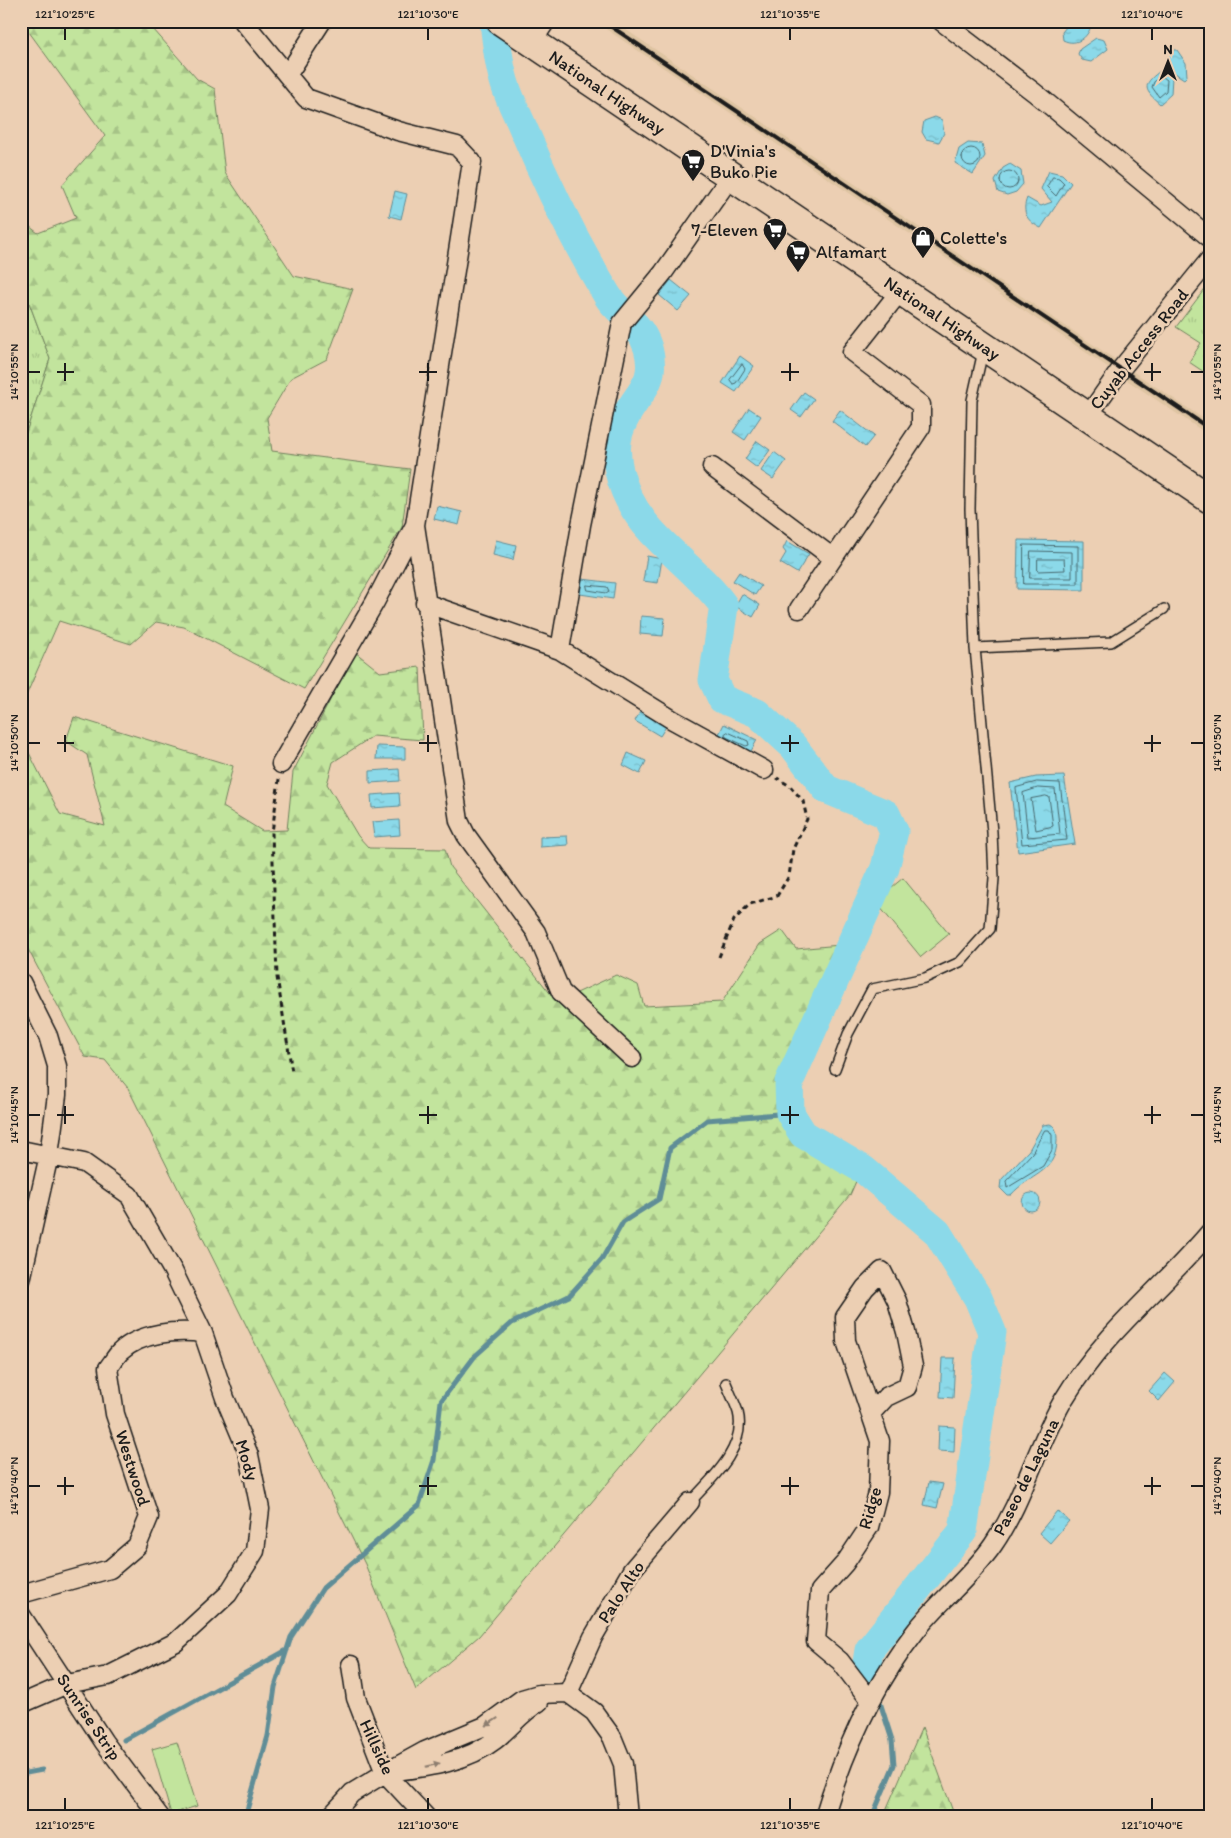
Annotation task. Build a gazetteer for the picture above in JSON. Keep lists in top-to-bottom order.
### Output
{
  "streets": {
    "main road": ["National Highway"],
    "street": [
      "Cuyab Access Road",
      "Mody",
      "Westwood",
      "Paseo de Laguna",
      "Ridge",
      "Palo Alto",
      "Sunrise Strip",
      "Hillside"
    ]
  },
  "crossings": [
    ["National Highway", "Cuyab Access Road"],
    ["Mody", "Westwood"],
    ["Mody", "Sunrise Strip"],
    ["Paseo de Laguna", "Ridge"]
  ],
  "places": {
    "supermarket": ["D'Vinia's Buko Pie", "7-Eleven", "Alfamart"],
    "shop": ["Colette's"]
  },
  "north": "top",
  "coordinates": [
    "121°10'25\"E",
    "121°10'30\"E",
    "121°10'35\"E",
    "121°10'40\"E",
    "14°10'55\"N",
    "14°10'50\"N",
    "14°10'45\"N",
    "14°10'40\"N"
  ]
}
